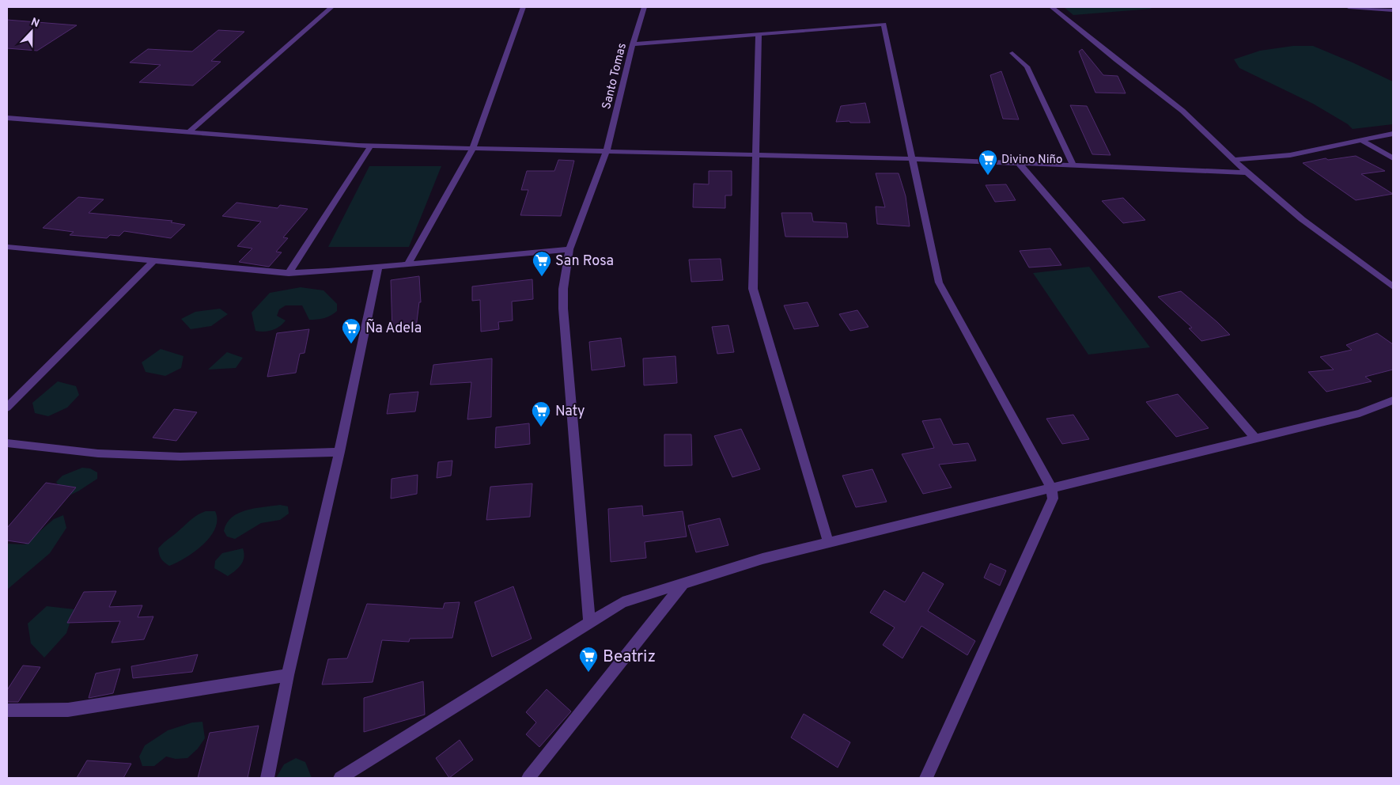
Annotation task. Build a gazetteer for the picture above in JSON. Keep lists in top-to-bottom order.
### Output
{
  "streets": {
    "street": ["Santo Tomas"]
  },
  "places": {
    "supermarket": [
      "Divino Niño",
      "San Rosa",
      "Ña Adela",
      "Naty",
      "Beatriz"
    ]
  },
  "north": "top"
}
